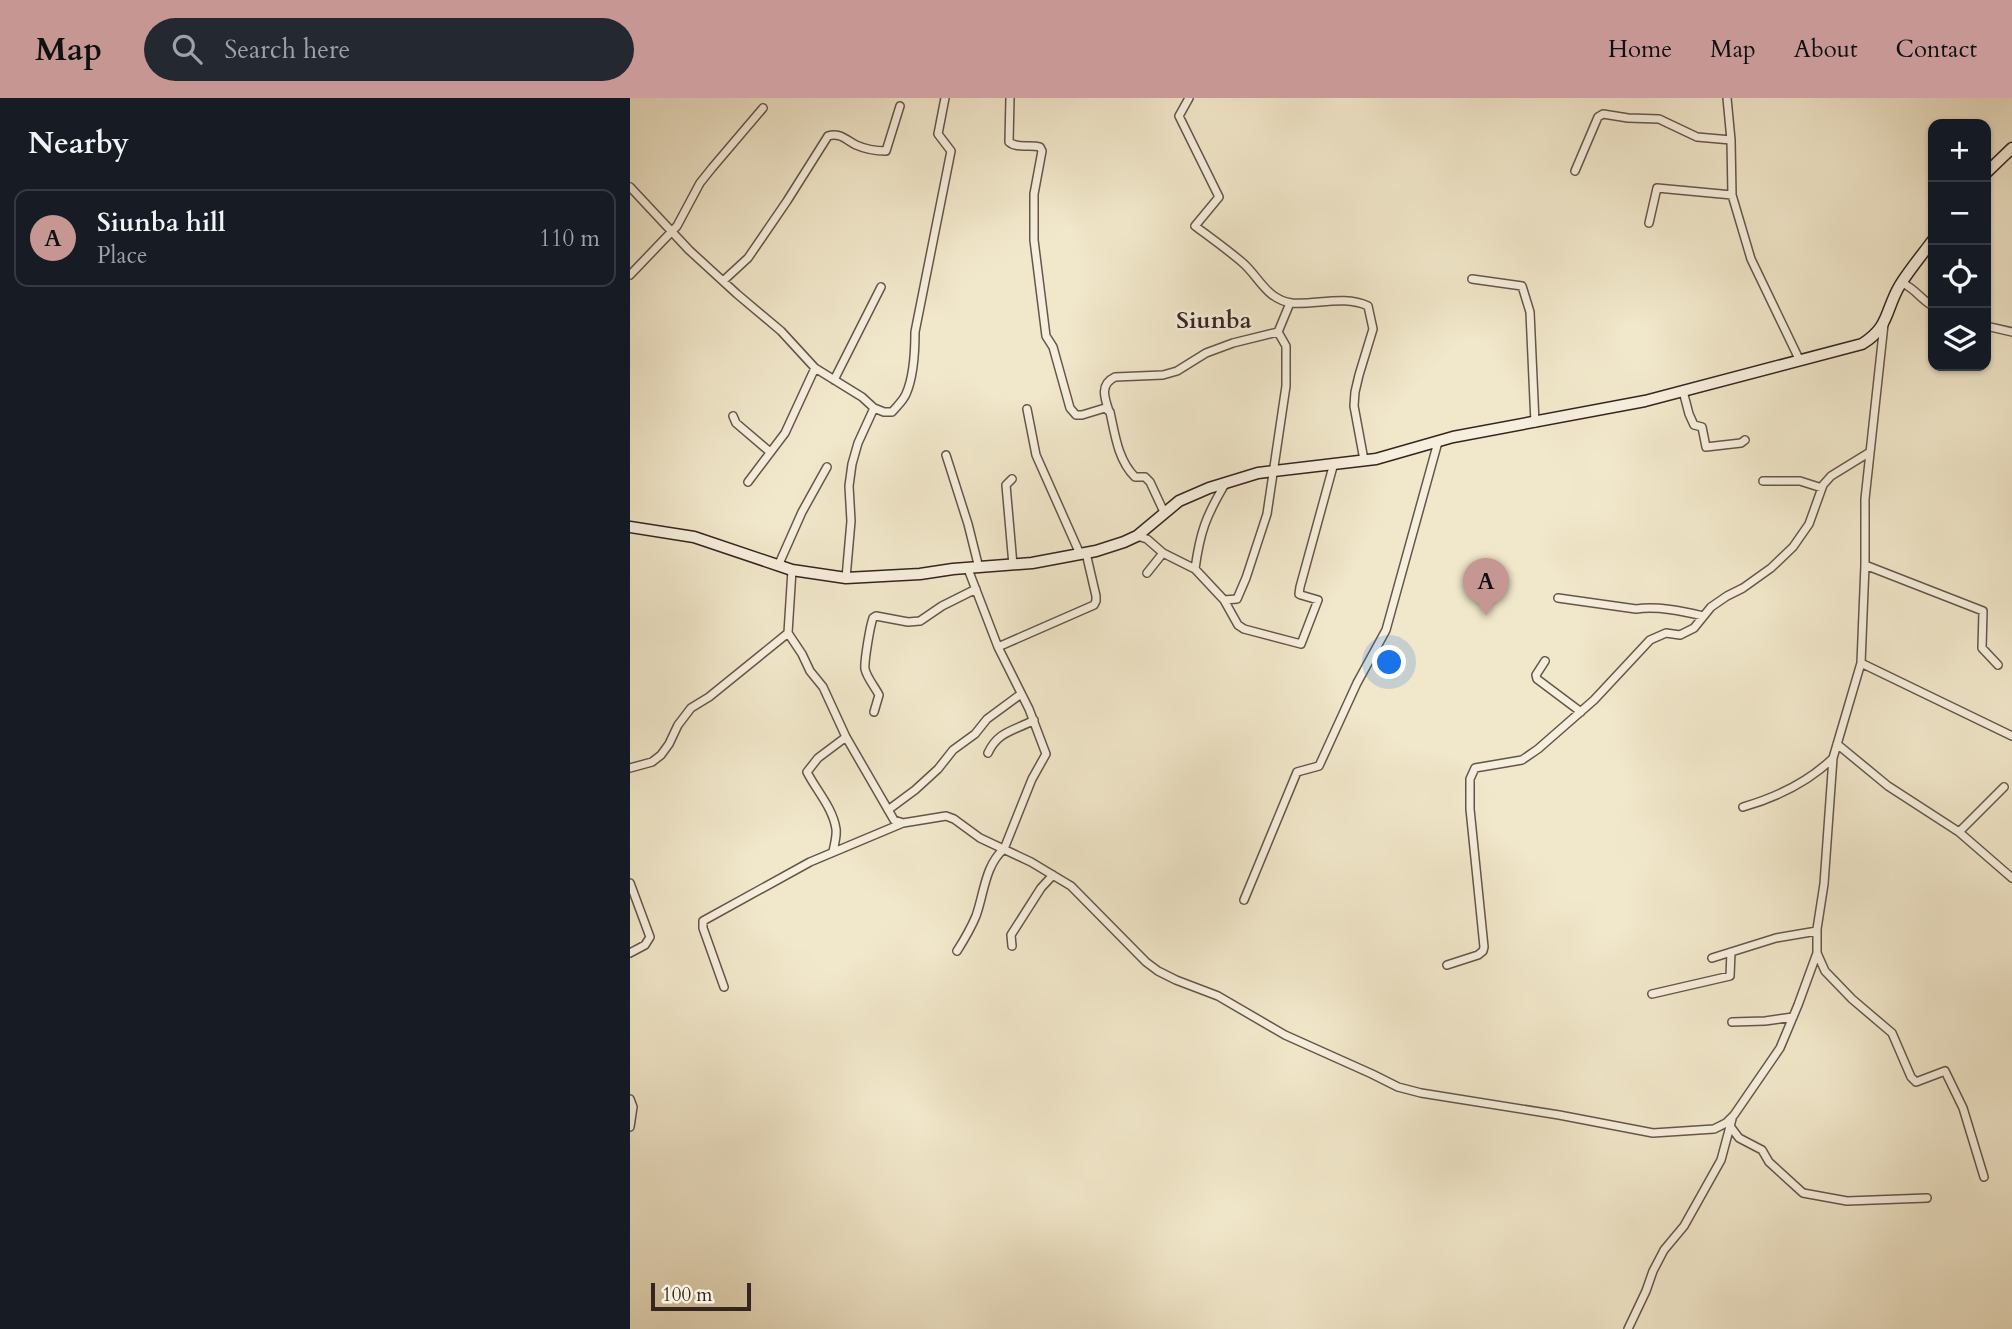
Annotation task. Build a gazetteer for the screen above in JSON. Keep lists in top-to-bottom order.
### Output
{
  "districts": ["Siunba"],
  "scale_bar": "100 m",
  "page": {
    "header": "Map",
    "search": "Search here",
    "nav": [
      "Home",
      "Map",
      "About",
      "Contact"
    ],
    "heading": "Nearby",
    "map_buttons": ["+", "−"],
    "list": [
      {
        "mark": "A",
        "name": "Siunba hill",
        "note": "Place",
        "value": "110 m"
      }
    ],
    "pins": "A",
    "scale": "100 m"
  }
}
